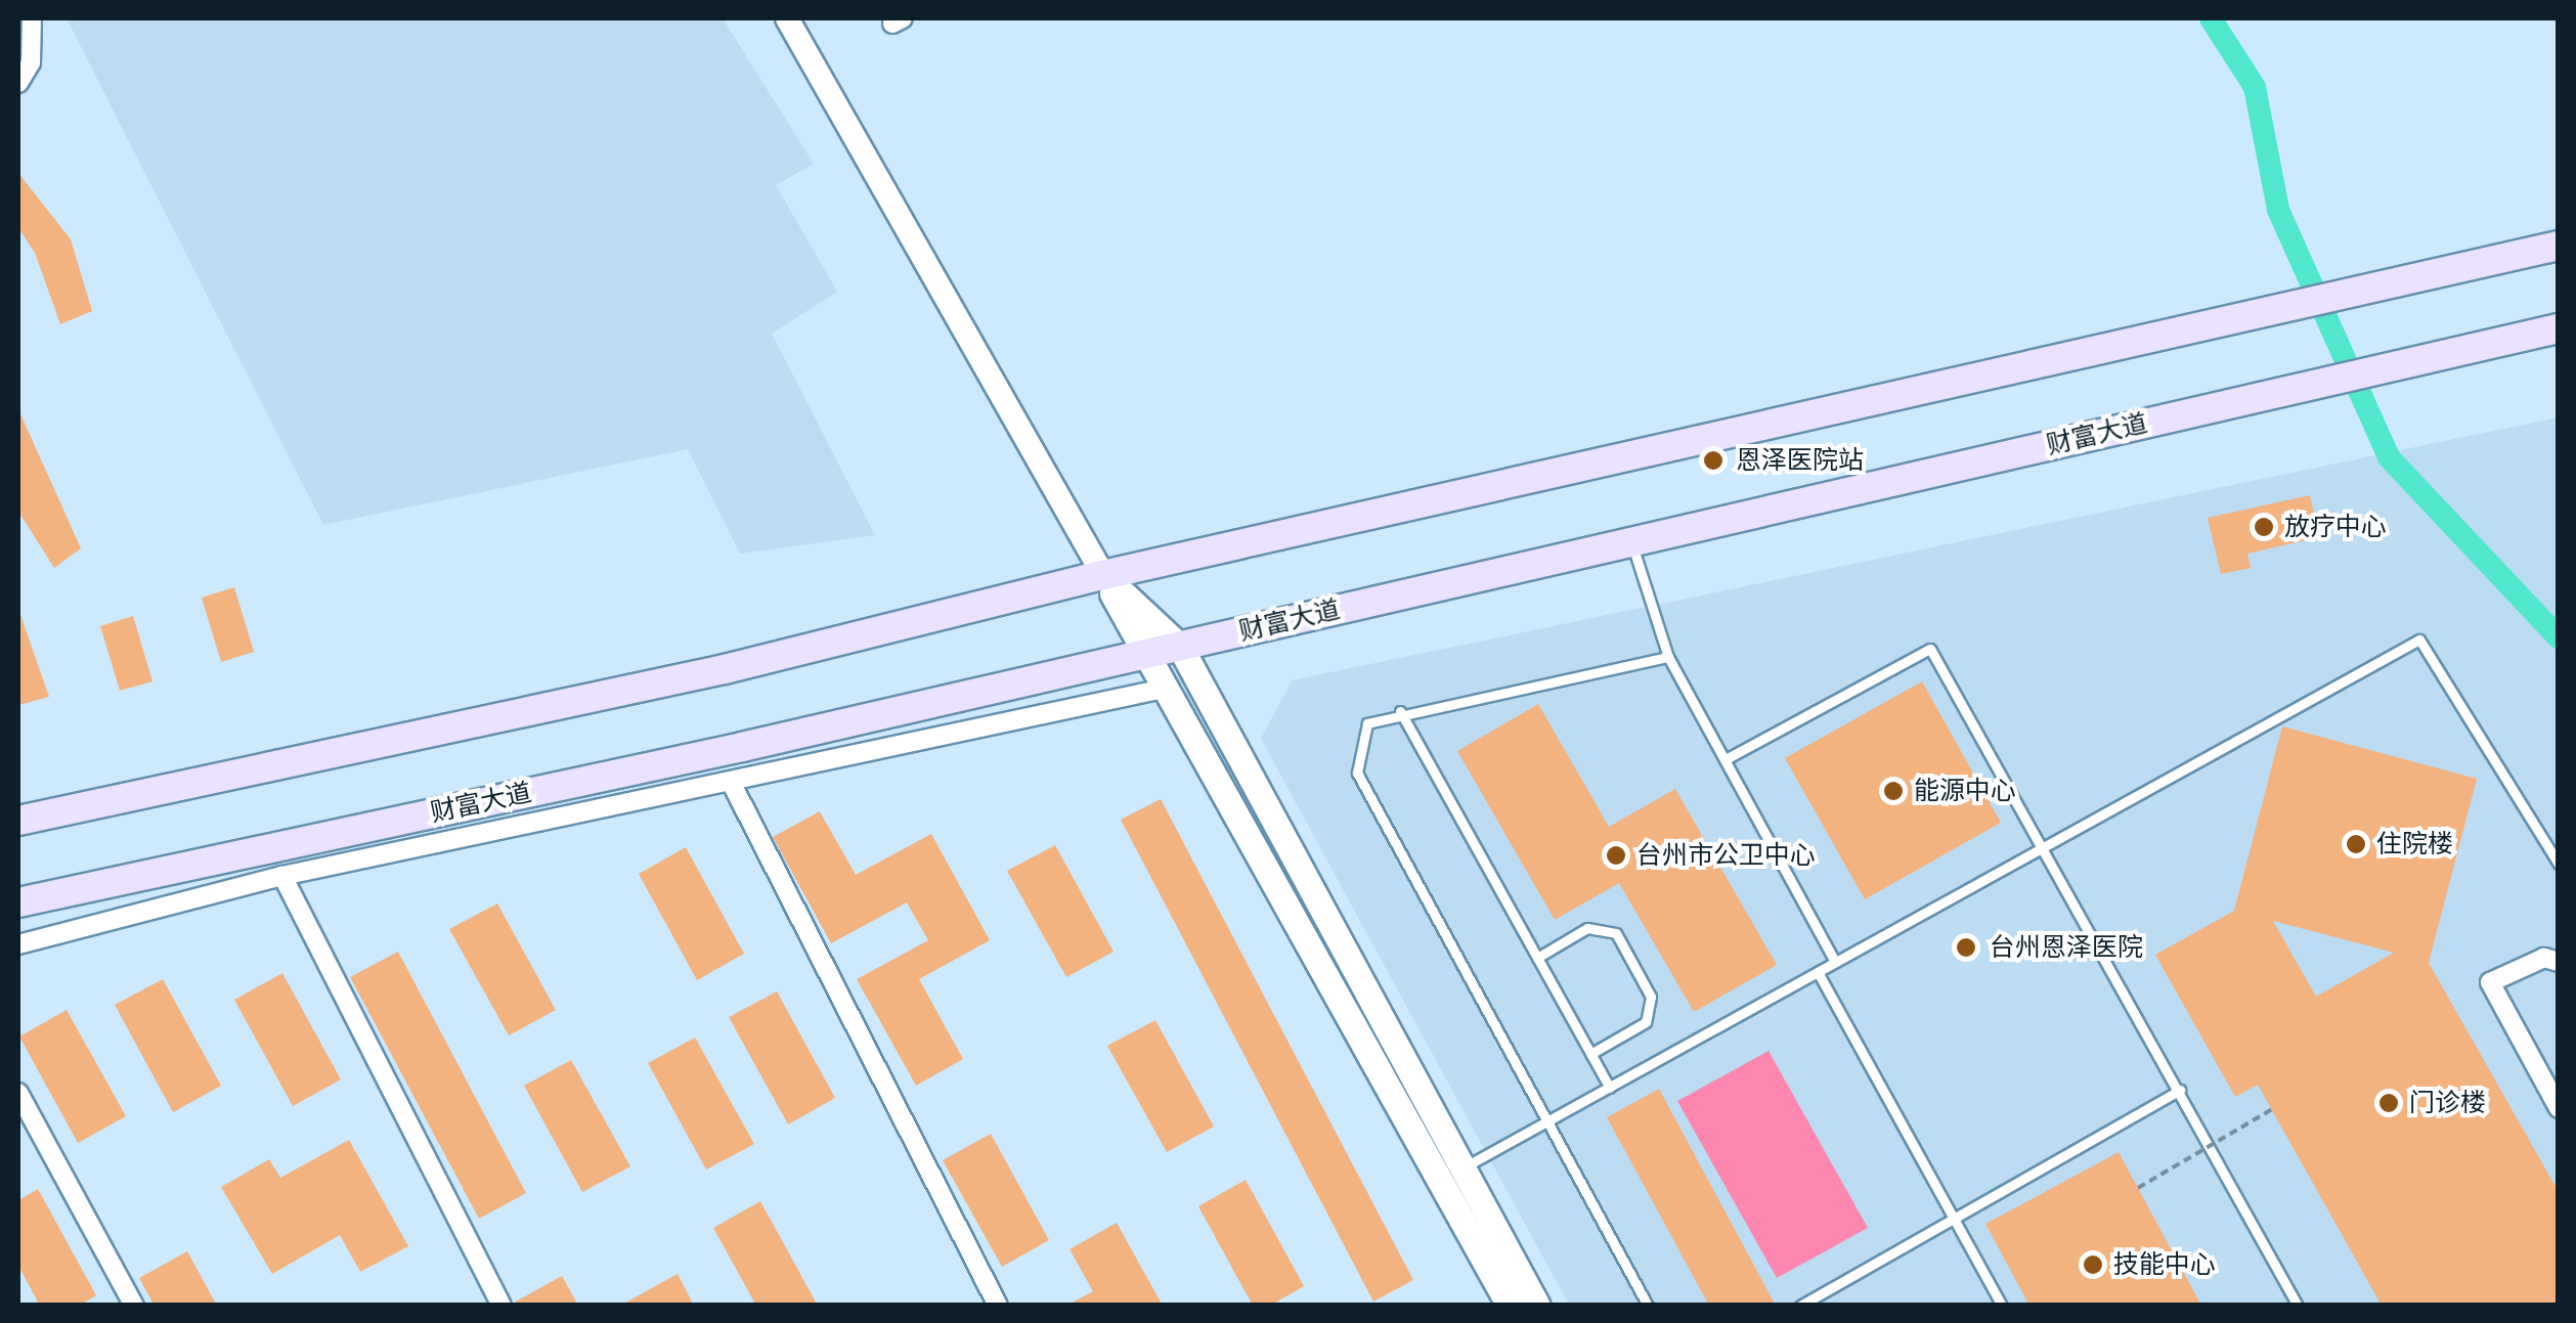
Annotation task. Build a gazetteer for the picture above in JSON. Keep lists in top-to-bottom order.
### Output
{
  "streets": {
    "main road": ["财富大道"]
  },
  "places": [
    "恩泽医院站",
    "放疗中心",
    "能源中心",
    "住院楼",
    "台州市公卫中心",
    "台州恩泽医院",
    "门诊楼",
    "技能中心"
  ]
}
